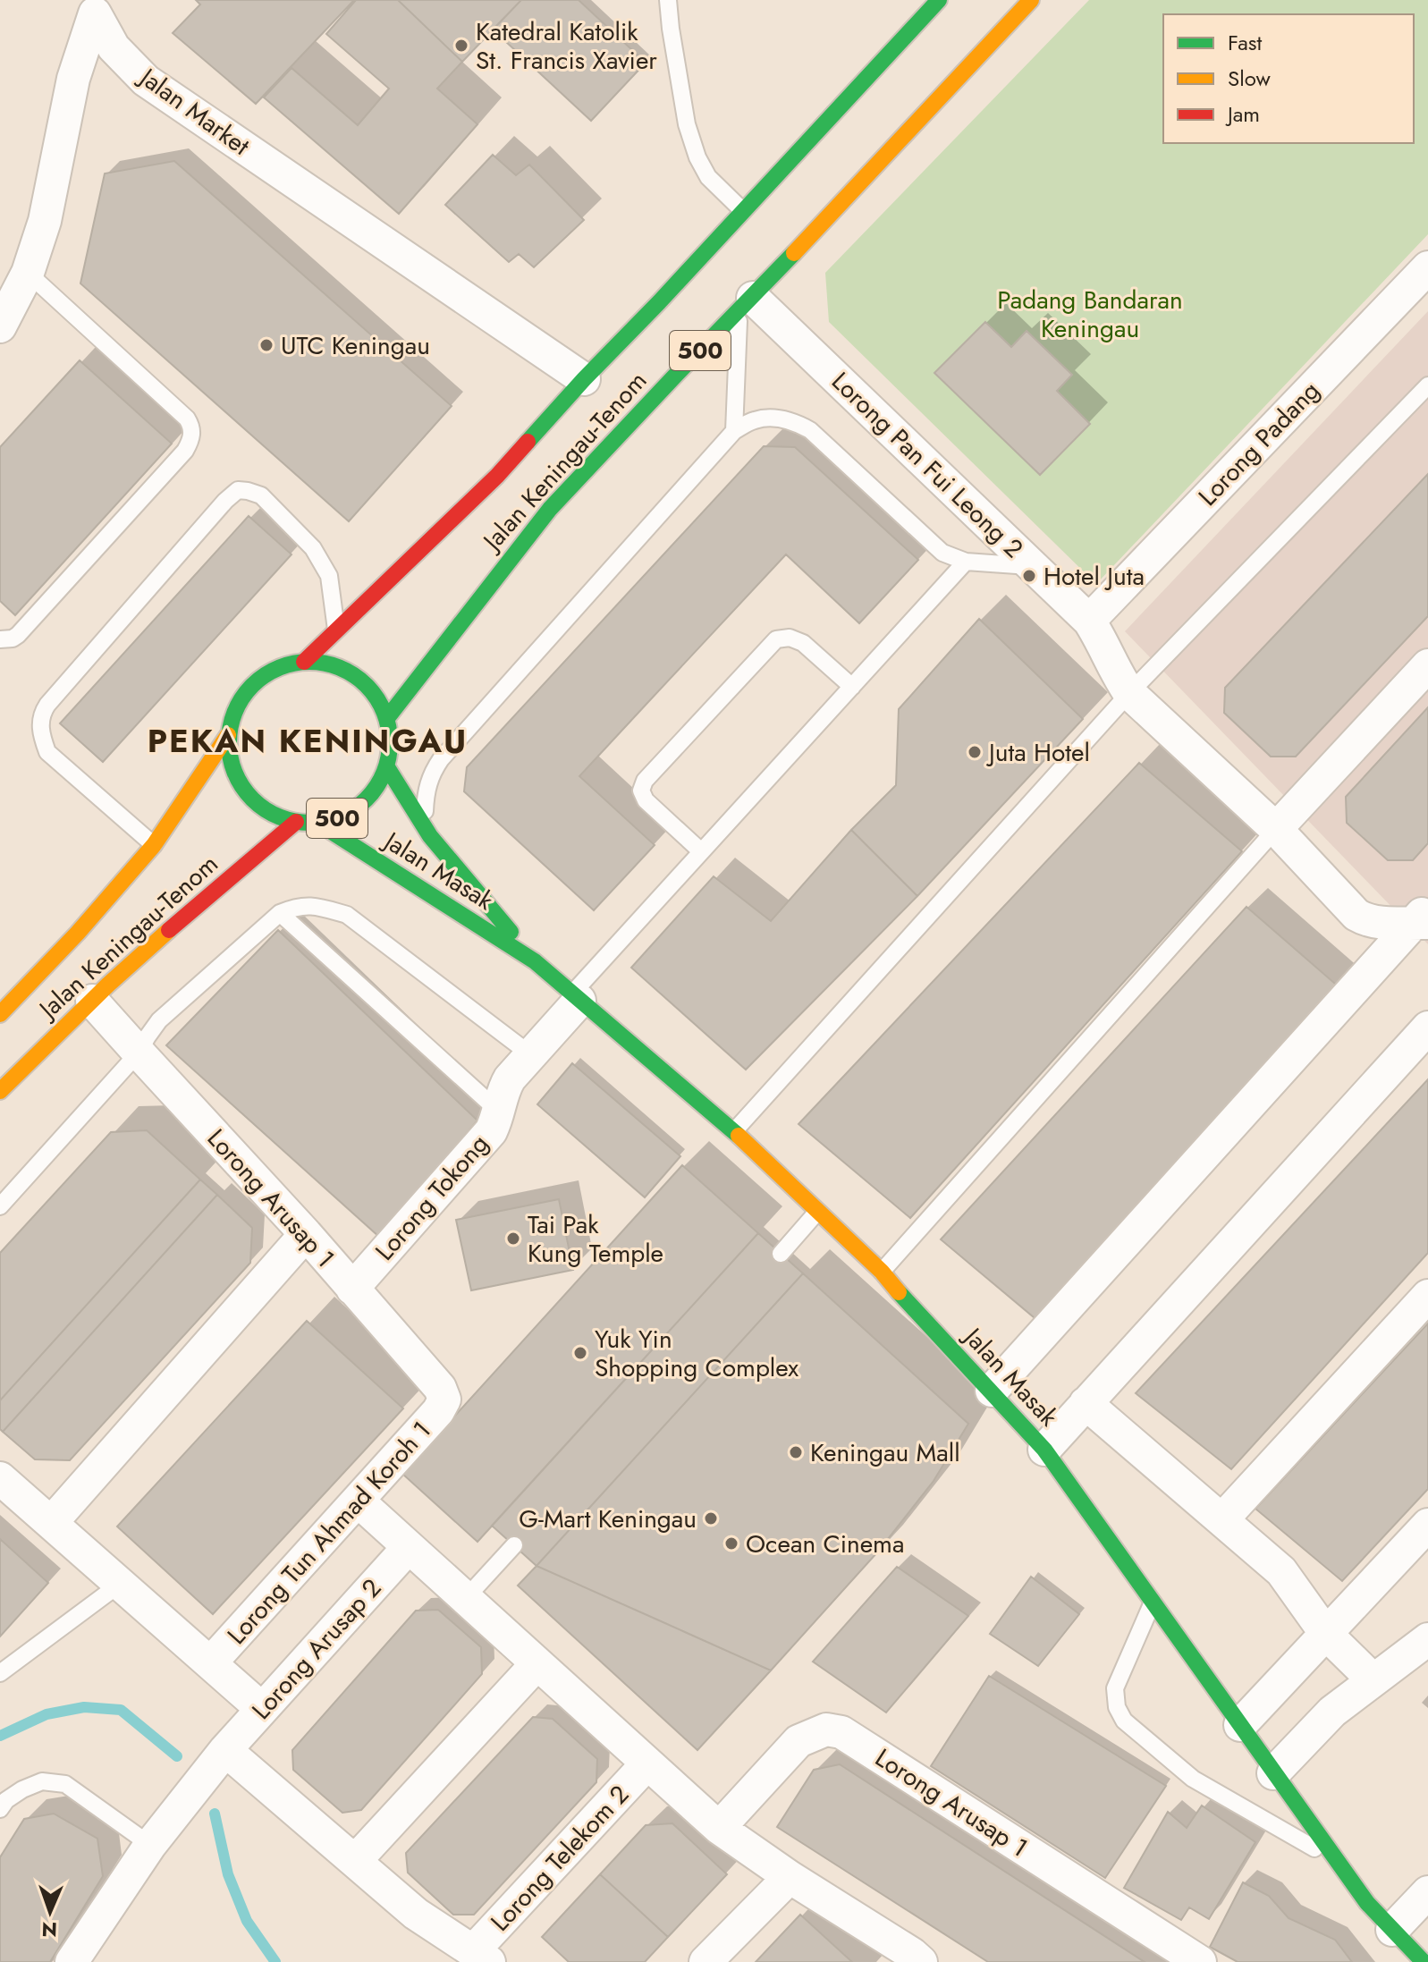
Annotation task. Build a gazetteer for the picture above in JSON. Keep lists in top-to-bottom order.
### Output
{
  "streets": {
    "main road": ["500", "Jalan Keningau-Tenom", "Jalan Masak"],
    "street": [
      "Jalan Market",
      "Lorong Padang",
      "Lorong Pan Fui Leong 2",
      "Lorong Tokong",
      "Lorong Arusap 1",
      "Lorong Tun Ahmad Koroh 1",
      "Lorong Arusap 2",
      "Lorong Telekom 2"
    ]
  },
  "crossings": [
    ["Jalan Market", "Jalan Keningau-Tenom"],
    ["500", "Jalan Keningau-Tenom"],
    ["500", "Jalan Masak"],
    ["Jalan Keningau-Tenom", "Lorong Pan Fui Leong 2"],
    ["Jalan Keningau-Tenom", "Jalan Masak"],
    ["Jalan Keningau-Tenom", "Lorong Arusap 1"],
    ["Lorong Pan Fui Leong 2", "Jalan Masak"],
    ["Jalan Masak", "Lorong Tokong"],
    ["Lorong Tokong", "Lorong Arusap 1"],
    ["Lorong Arusap 1", "Lorong Tun Ahmad Koroh 1"]
  ],
  "districts": ["PEKAN KENINGAU"],
  "parks": ["Padang Bandaran Keningau"],
  "places": [
    "Katedral Katolik St. Francis Xavier",
    "UTC Keningau",
    "Hotel Juta",
    "Juta Hotel",
    "Tai Pak Kung Temple",
    "Yuk Yin Shopping Complex",
    "Keningau Mall",
    "G-Mart Keningau",
    "Ocean Cinema"
  ],
  "legend": ["Fast", "Slow", "Jam"],
  "north": "bottom"
}
